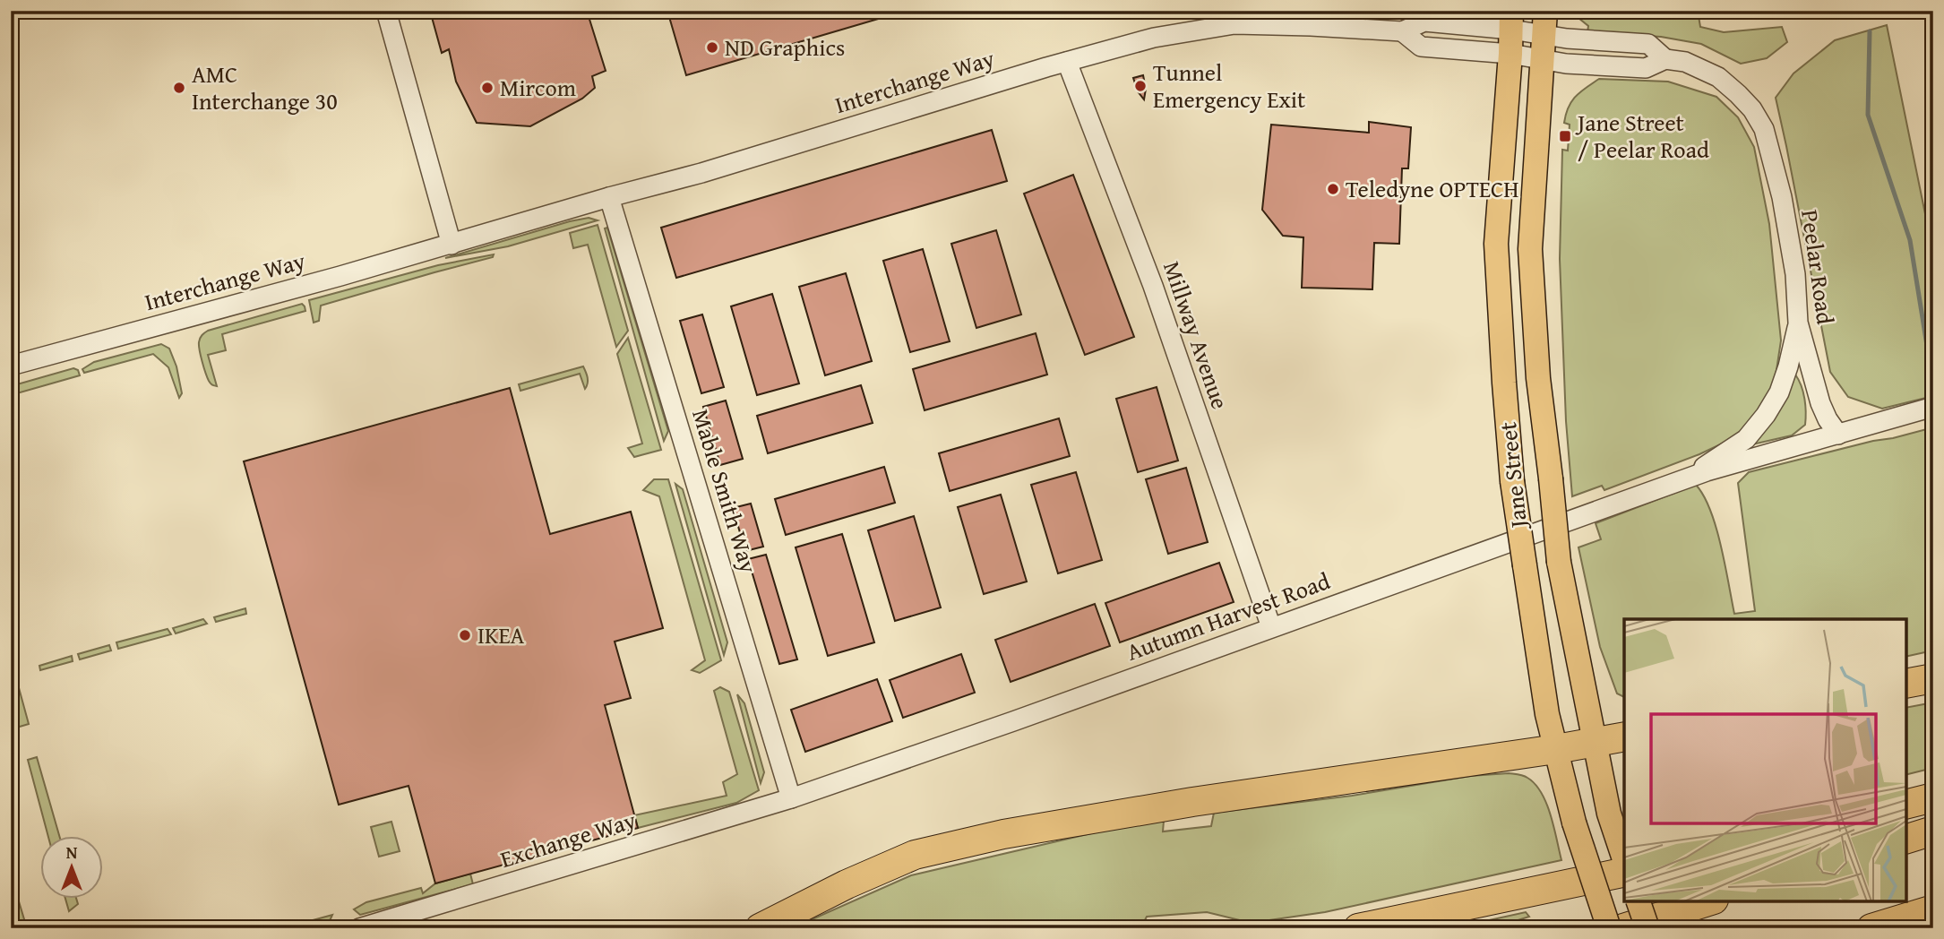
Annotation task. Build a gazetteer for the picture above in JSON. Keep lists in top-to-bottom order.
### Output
{
  "streets": {
    "main road": ["Jane Street"],
    "street": [
      "Interchange Way",
      "Peelar Road",
      "Millway Avenue",
      "Mable Smith Way",
      "Autumn Harvest Road",
      "Exchange Way"
    ]
  },
  "crossings": [
    ["Interchange Way", "Peelar Road"],
    ["Interchange Way", "Millway Avenue"],
    ["Interchange Way", "Jane Street"],
    ["Interchange Way", "Mable Smith Way"],
    ["Peelar Road", "Jane Street"],
    ["Millway Avenue", "Autumn Harvest Road"],
    ["Mable Smith Way", "Autumn Harvest Road"],
    ["Mable Smith Way", "Exchange Way"],
    ["Autumn Harvest Road", "Exchange Way"]
  ],
  "places": {
    "other": [
      "ND Graphics",
      "Tunnel Emergency Exit",
      "AMC Interchange 30",
      "Mircom",
      "Teledyne OPTECH",
      "IKEA"
    ],
    "transit": ["Jane Street / Peelar Road"]
  },
  "north": "top"
}
